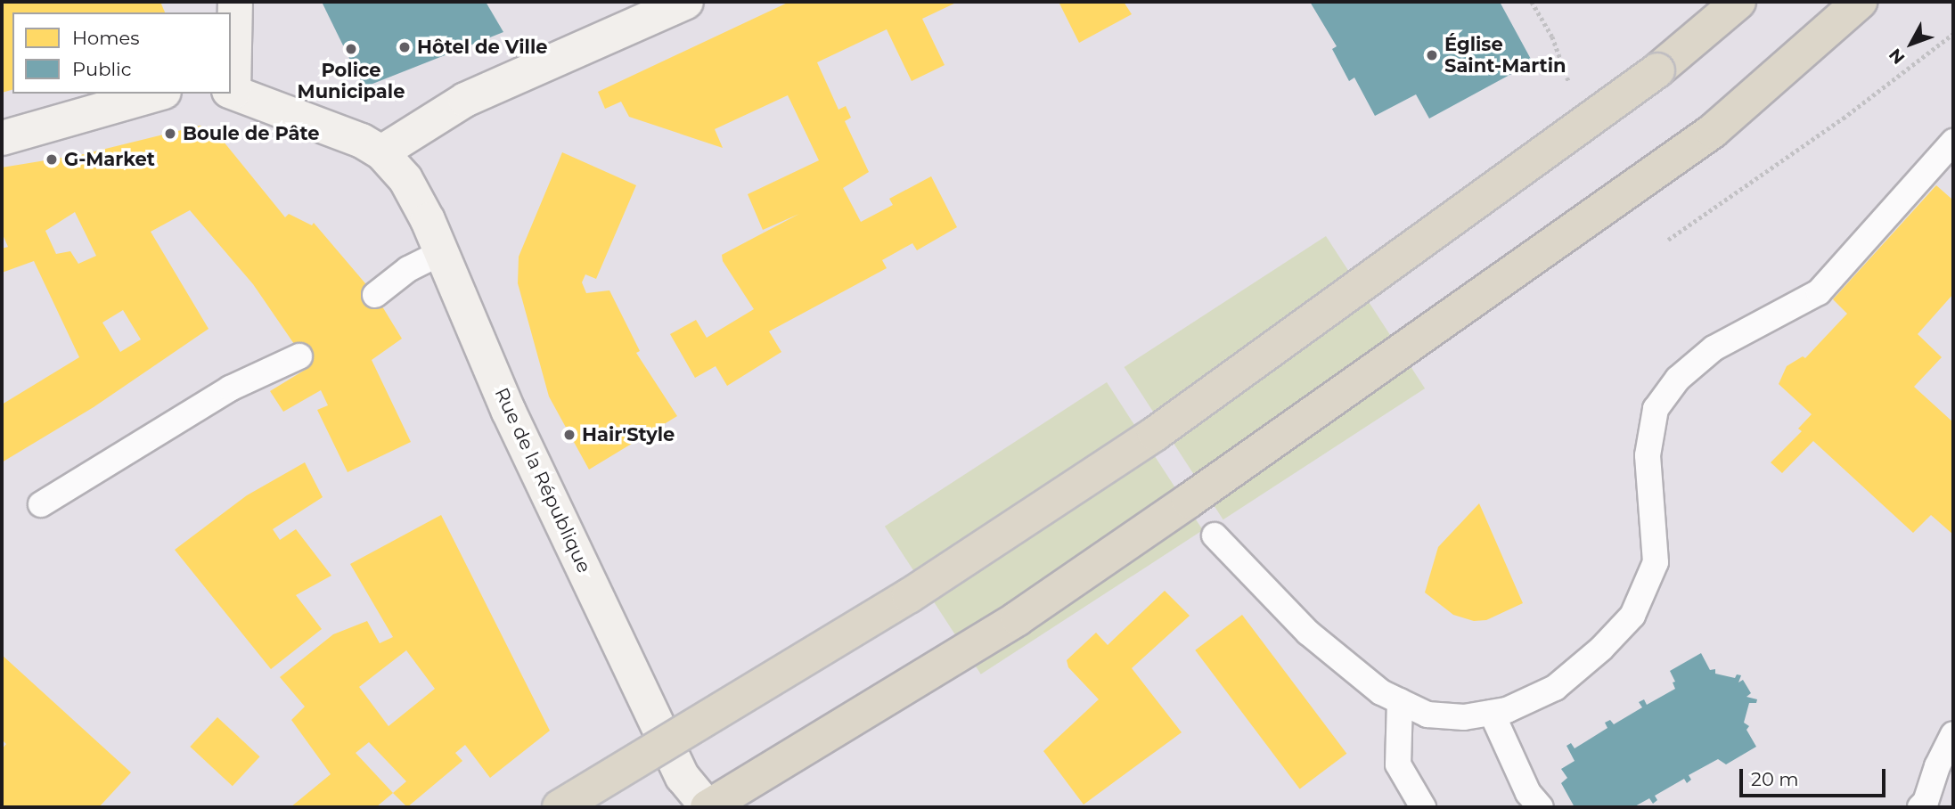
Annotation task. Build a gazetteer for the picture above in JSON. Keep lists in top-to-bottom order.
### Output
{
  "streets": {
    "street": ["Rue de la République"]
  },
  "places": [
    "Hôtel de Ville",
    "Police Municipale",
    "Église Saint-Martin",
    "Boule de Pâte",
    "G-Market",
    "Hair'Style"
  ],
  "legend": ["Homes", "Public"],
  "scale_bar": "20 m",
  "north": "bottom left"
}
